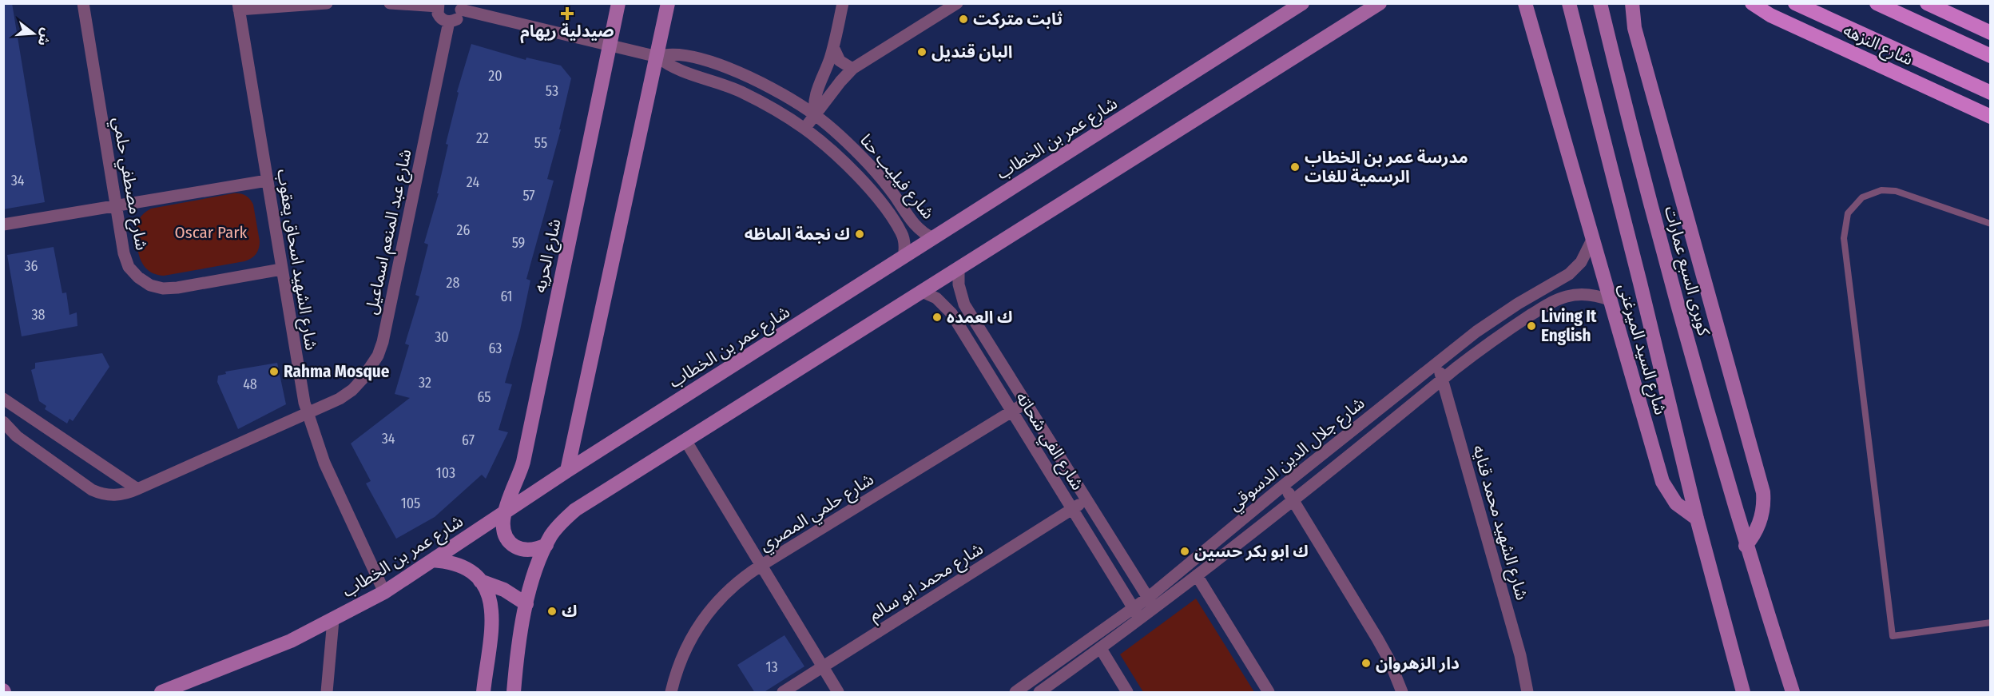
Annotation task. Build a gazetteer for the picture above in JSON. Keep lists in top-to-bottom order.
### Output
{
  "streets": {
    "main road": ["شارع النزهه"],
    "street": [
      "شارع عمر بن الخطاب",
      "شارع فيليب حنا",
      "شارع مصطفي حلمي",
      "شارع عبد المنعم اسماعيل",
      "شارع الحريه",
      "شارع الشهيد اسحاق يعقوب",
      "كوبرى السبع عمارات",
      "شارع السيد الميرغنى",
      "شارع الفي شحاته",
      "شارع جلال الدين الدسوقي",
      "شارع حلمي المصري",
      "شارع الشهيد محمد قنايه",
      "شارع محمد ابو سالم"
    ]
  },
  "crossings": [
    ["شارع عمر بن الخطاب", "شارع فيليب حنا"],
    ["شارع عمر بن الخطاب", "شارع الحريه"],
    ["شارع عمر بن الخطاب", "شارع الشهيد اسحاق يعقوب"],
    ["شارع فيليب حنا", "شارع الحريه"],
    ["شارع مصطفي حلمي", "شارع الشهيد اسحاق يعقوب"],
    ["شارع عبد المنعم اسماعيل", "شارع الشهيد اسحاق يعقوب"],
    ["شارع السيد الميرغنى", "شارع جلال الدين الدسوقي"],
    ["شارع الفي شحاته", "شارع جلال الدين الدسوقي"],
    ["شارع الفي شحاته", "شارع حلمي المصري"],
    ["شارع الفي شحاته", "شارع محمد ابو سالم"],
    ["شارع جلال الدين الدسوقي", "شارع الشهيد محمد قنايه"]
  ],
  "parks": ["Oscar Park"],
  "places": {
    "health": ["صيدلية ريهام"],
    "other": [
      "ثابت متركت",
      "البان قنديل",
      "مدرسة عمر بن الخطاب الرسمية للغات",
      "ك نجمة الماظه",
      "ك العمده",
      "Living It English",
      "Rahma Mosque",
      "ك ابو بكر حسين",
      "ك",
      "دار الزهروان"
    ]
  },
  "house_numbers": [
    "20",
    "53",
    "22",
    "55",
    "34",
    "24",
    "57",
    "26",
    "59",
    "36",
    "28",
    "61",
    "38",
    "30",
    "63",
    "32",
    "48",
    "65",
    "34",
    "67",
    "103",
    "105",
    "13"
  ],
  "north": "right"
}
